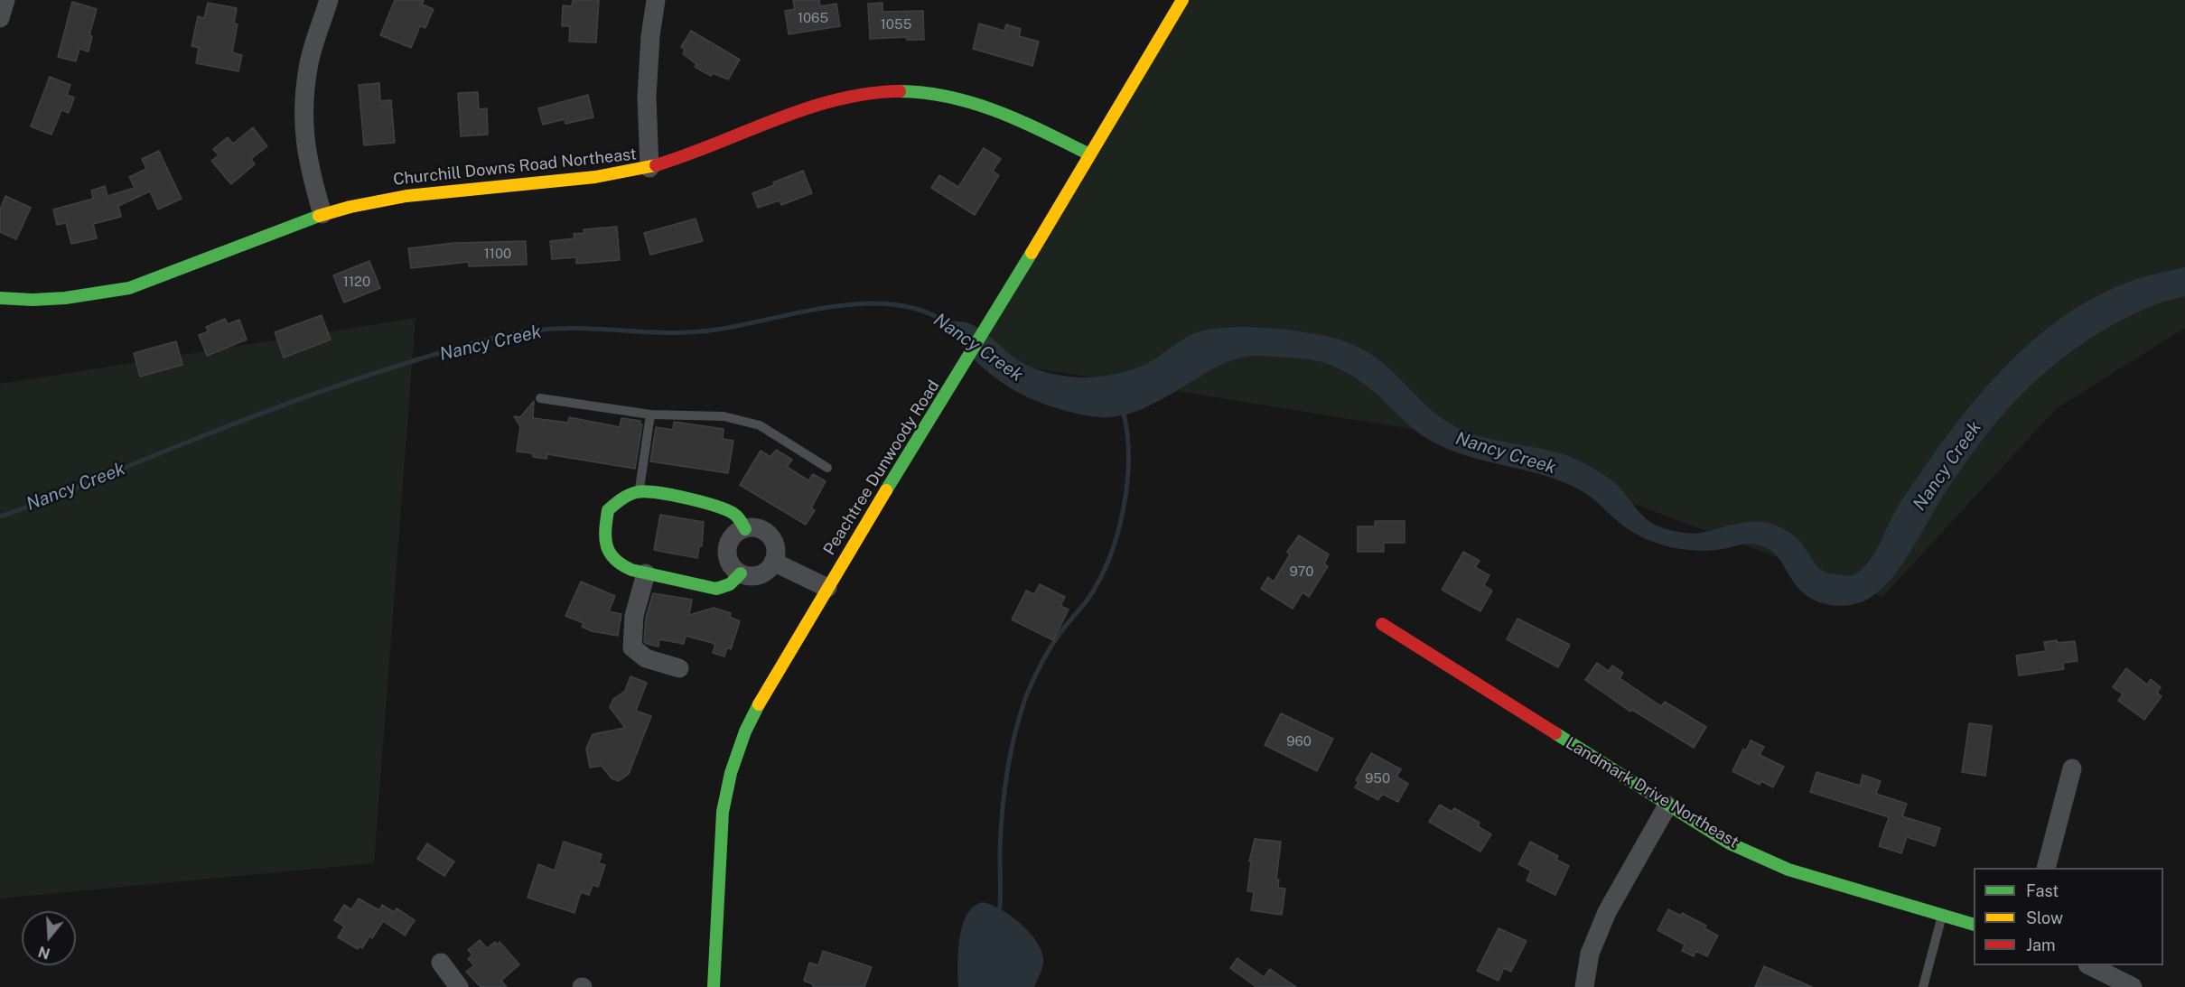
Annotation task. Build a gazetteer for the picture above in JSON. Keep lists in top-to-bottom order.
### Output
{
  "streets": {
    "street": ["Churchill Downs Road Northeast", "Peachtree Dunwoody Road", "Landmark Drive Northeast"]
  },
  "crossings": [
    ["Churchill Downs Road Northeast", "Peachtree Dunwoody Road"]
  ],
  "water": ["Nancy Creek"],
  "house_numbers": [
    "1065",
    "1055",
    "1100",
    "1120",
    "970",
    "960",
    "950"
  ],
  "legend": ["Fast", "Slow", "Jam"],
  "north": "bottom"
}
